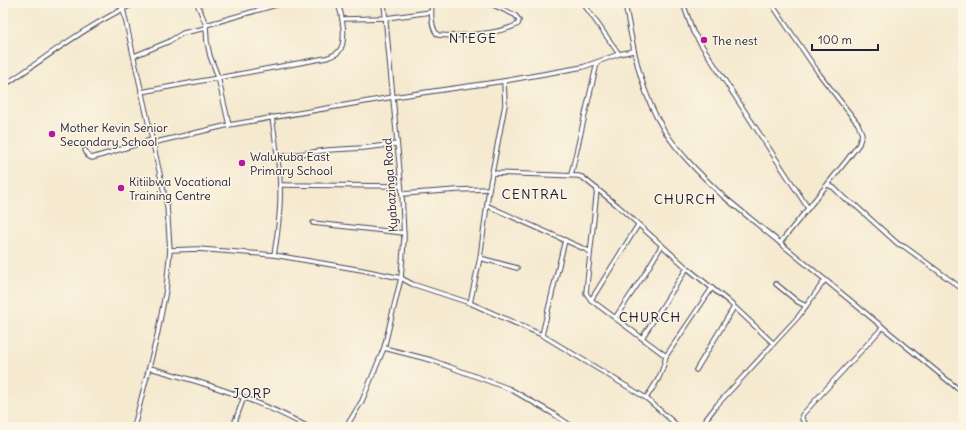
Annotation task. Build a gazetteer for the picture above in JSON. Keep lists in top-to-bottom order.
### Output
{
  "streets": {
    "street": ["Kyabazinga Road"]
  },
  "districts": [
    "NTEGE",
    "CENTRAL",
    "CHURCH",
    "CHURCH",
    "JORP"
  ],
  "places": [
    "The nest",
    "Mother Kevin Senior Secondary School",
    "Walukuba East Primary School",
    "Kitiibwa Vocational Training Centre"
  ],
  "scale_bar": "100 m"
}
